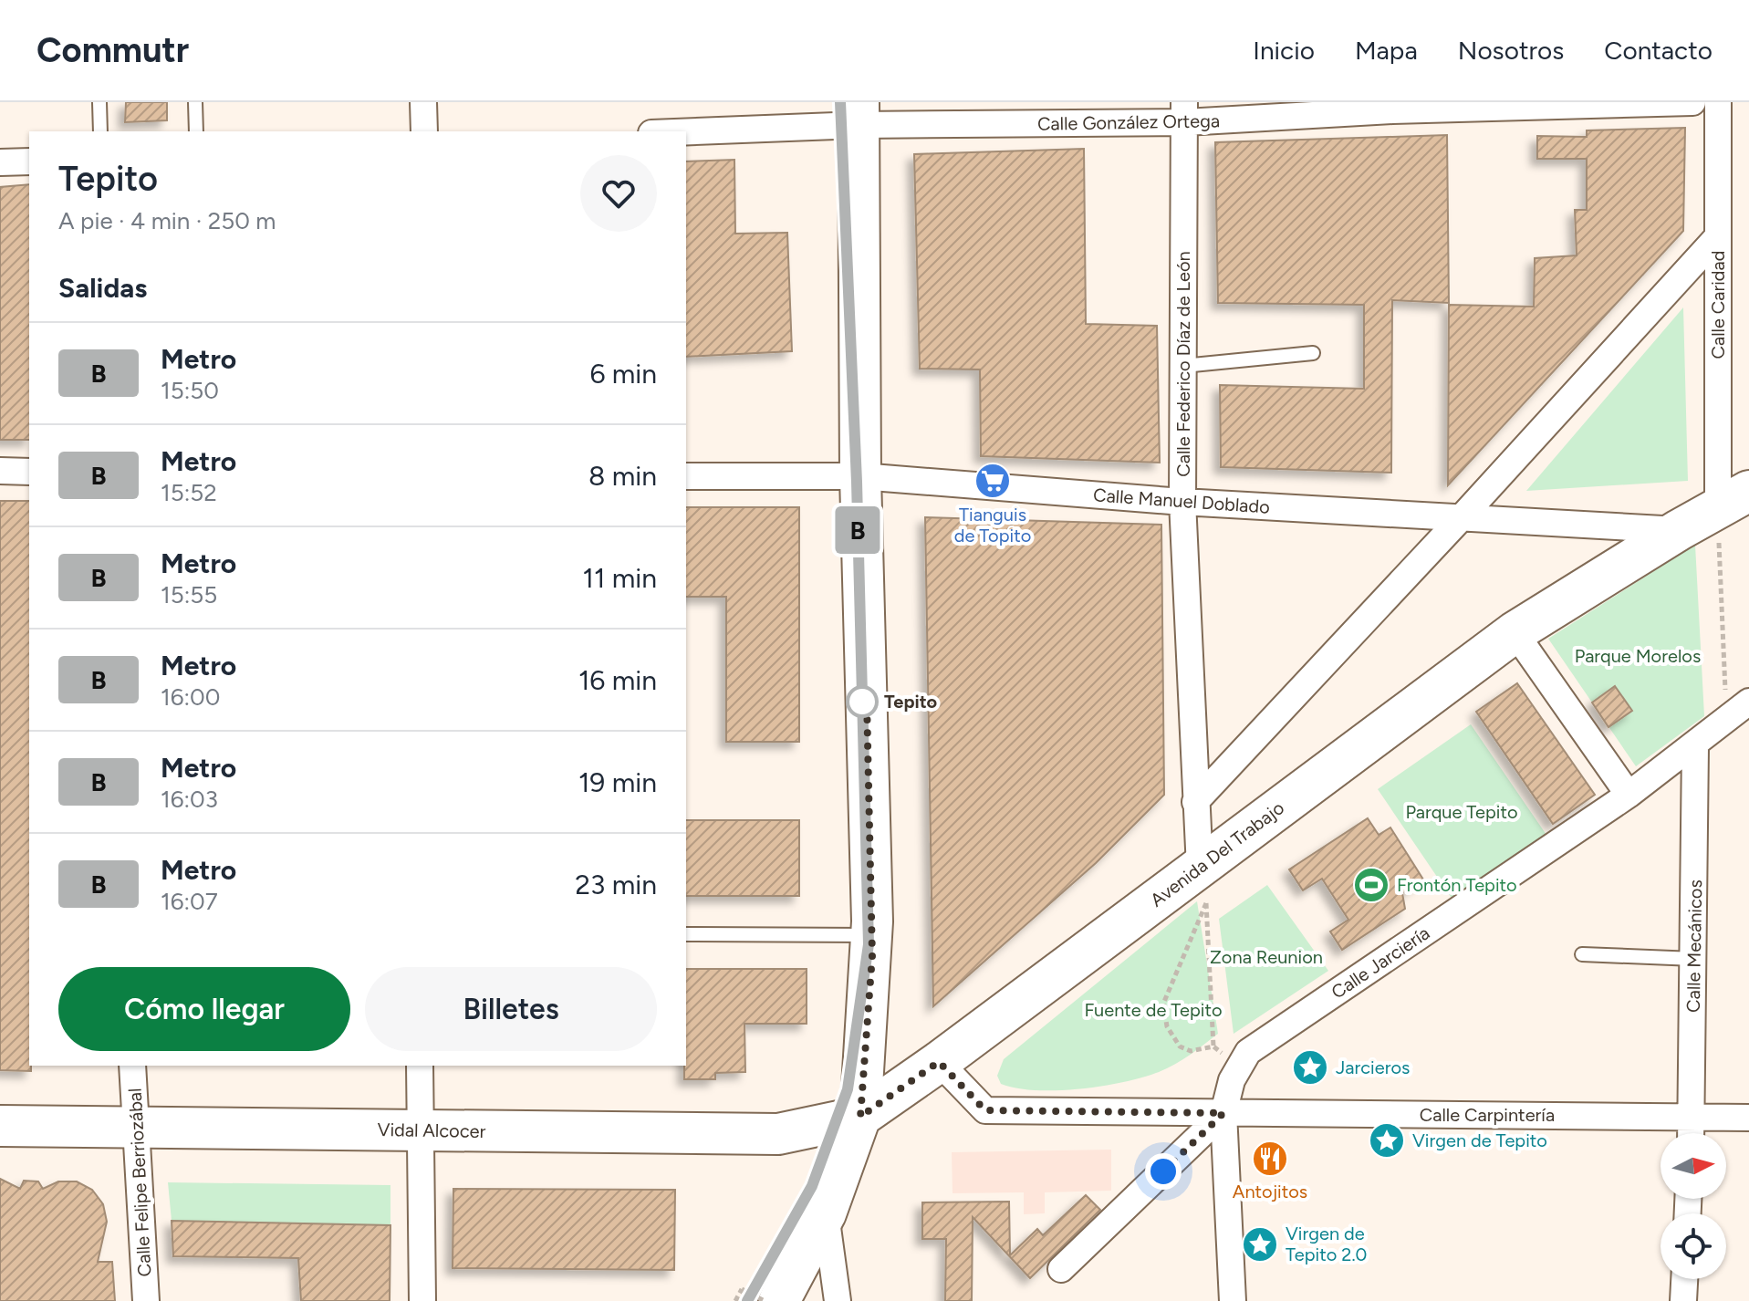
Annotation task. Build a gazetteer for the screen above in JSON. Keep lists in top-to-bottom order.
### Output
{
  "streets": {
    "main road": ["Avenida Del Trabajo", "Vidal Alcocer"],
    "street": [
      "Calle González Ortega",
      "Calle Caridad",
      "Calle Federico Díaz de León",
      "Calle Manuel Doblado",
      "Calle Mecánicos",
      "Calle Jarciería",
      "Calle Carpintería",
      "Calle Felipe Berriozábal"
    ]
  },
  "crossings": [
    ["Calle González Ortega", "Calle Federico Díaz de León"],
    ["Calle Caridad", "Avenida Del Trabajo"],
    ["Calle Federico Díaz de León", "Calle Manuel Doblado"],
    ["Calle Federico Díaz de León", "Avenida Del Trabajo"],
    ["Calle Manuel Doblado", "Avenida Del Trabajo"],
    ["Avenida Del Trabajo", "Calle Carpintería"],
    ["Avenida Del Trabajo", "Vidal Alcocer"],
    ["Calle Mecánicos", "Calle Jarciería"],
    ["Calle Mecánicos", "Calle Carpintería"],
    ["Calle Jarciería", "Calle Carpintería"],
    ["Vidal Alcocer", "Calle Felipe Berriozábal"]
  ],
  "parks": [
    "Parque Morelos",
    "Parque Tepito",
    "Zona Reunion",
    "Fuente de Tepito"
  ],
  "places": {
    "supermarket": ["Tianguis de Topito"],
    "other": ["Tepito"],
    "sports": ["Frontón Tepito"],
    "place": ["Jarcieros", "Virgen de Tepito", "Virgen de Tepito 2.0"],
    "restaurant": ["Antojitos"]
  },
  "lines": ["metro line B"],
  "north": "right",
  "page": {
    "header": "Commutr",
    "nav": [
      "Inicio",
      "Mapa",
      "Nosotros",
      "Contacto"
    ],
    "on_map": "B",
    "heading": [
      ["Tepito", "A pie · 4 min · 250 m"],
      "Salidas"
    ],
    "list": [
      {
        "mark": "B",
        "name": "Metro",
        "note": "15:50",
        "value": "6 min"
      },
      {
        "mark": "B",
        "name": "Metro",
        "note": "15:52",
        "value": "8 min"
      },
      {
        "mark": "B",
        "name": "Metro",
        "note": "15:55",
        "value": "11 min"
      },
      {
        "mark": "B",
        "name": "Metro",
        "note": "16:00",
        "value": "16 min"
      },
      {
        "mark": "B",
        "name": "Metro",
        "note": "16:03",
        "value": "19 min"
      },
      {
        "mark": "B",
        "name": "Metro",
        "note": "16:07",
        "value": "23 min"
      }
    ],
    "buttons": ["Cómo llegar", "Billetes"]
  }
}
